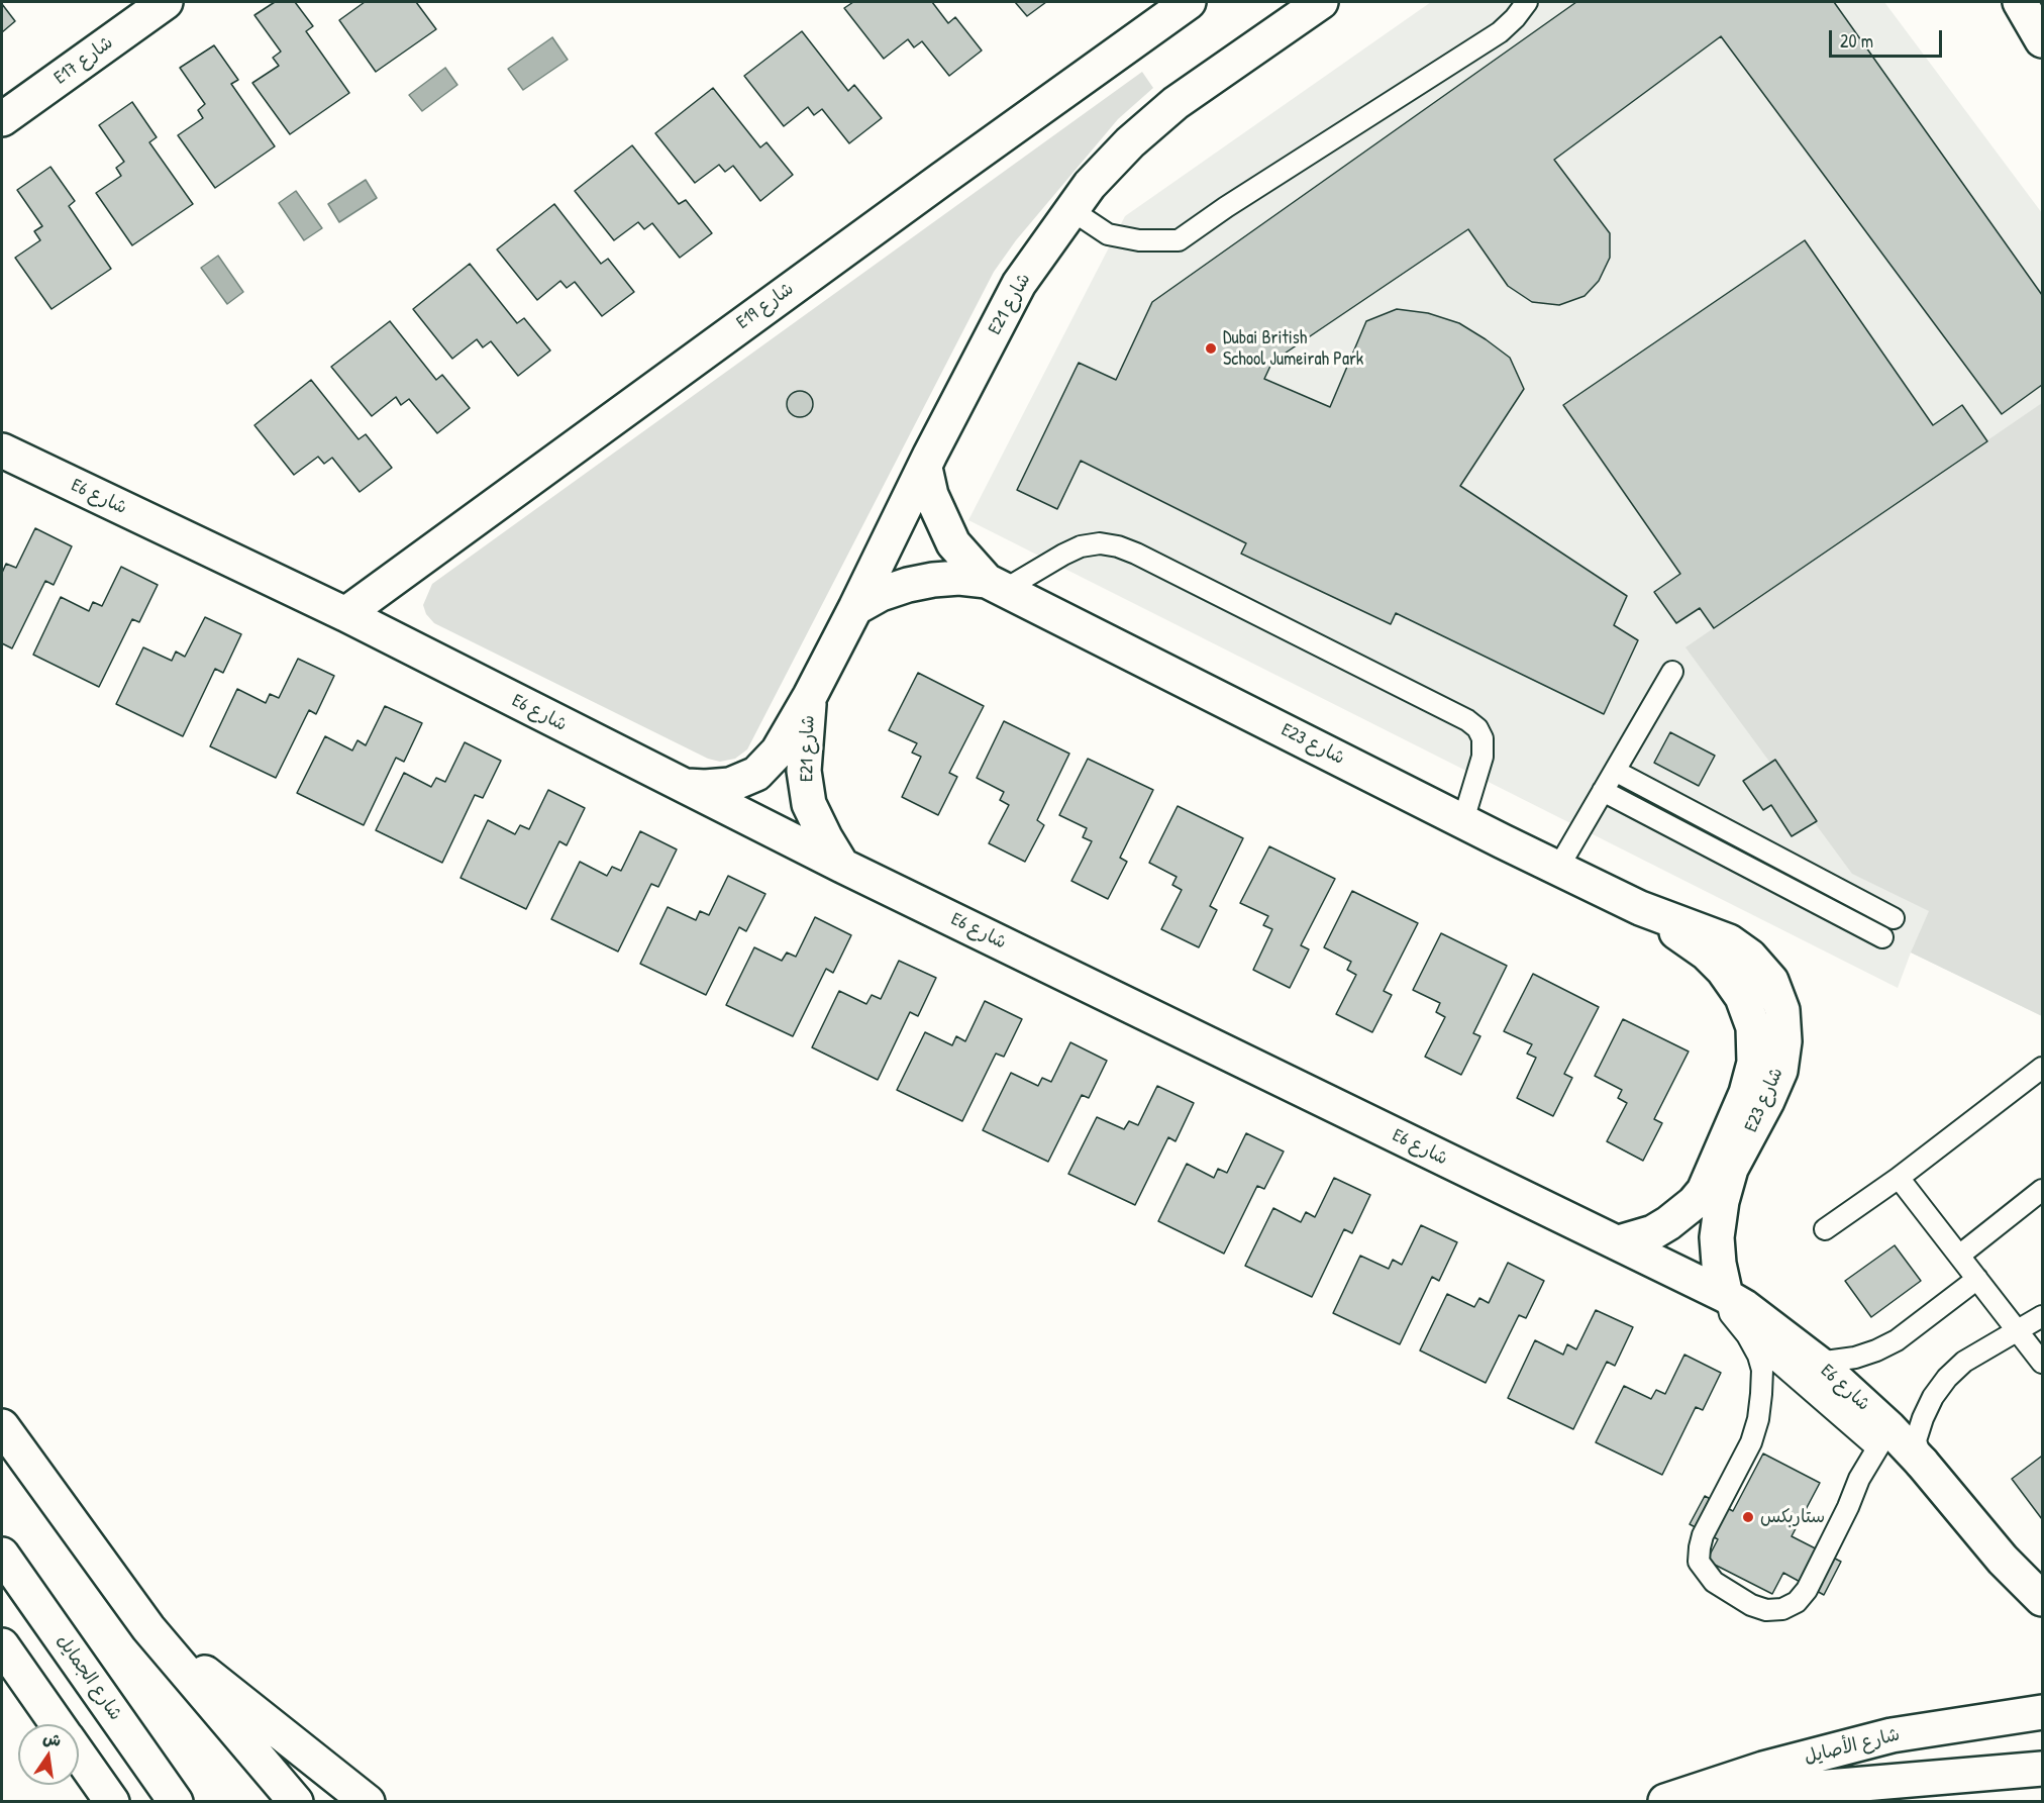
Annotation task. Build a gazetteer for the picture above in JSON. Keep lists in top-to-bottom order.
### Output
{
  "streets": {
    "street": [
      "E17 شارع",
      "E21 شارع",
      "E19 شارع",
      "E6 شارع",
      "E23 شارع",
      "شارع الجمايل",
      "شارع الأصايل"
    ]
  },
  "crossings": [
    ["E21 شارع", "E6 شارع"],
    ["E21 شارع", "E23 شارع"],
    ["E19 شارع", "E6 شارع"],
    ["E6 شارع", "E23 شارع"]
  ],
  "places": ["Dubai British School Jumeirah Park", "ستاربكس"],
  "scale_bar": "20 m",
  "north": "top"
}
